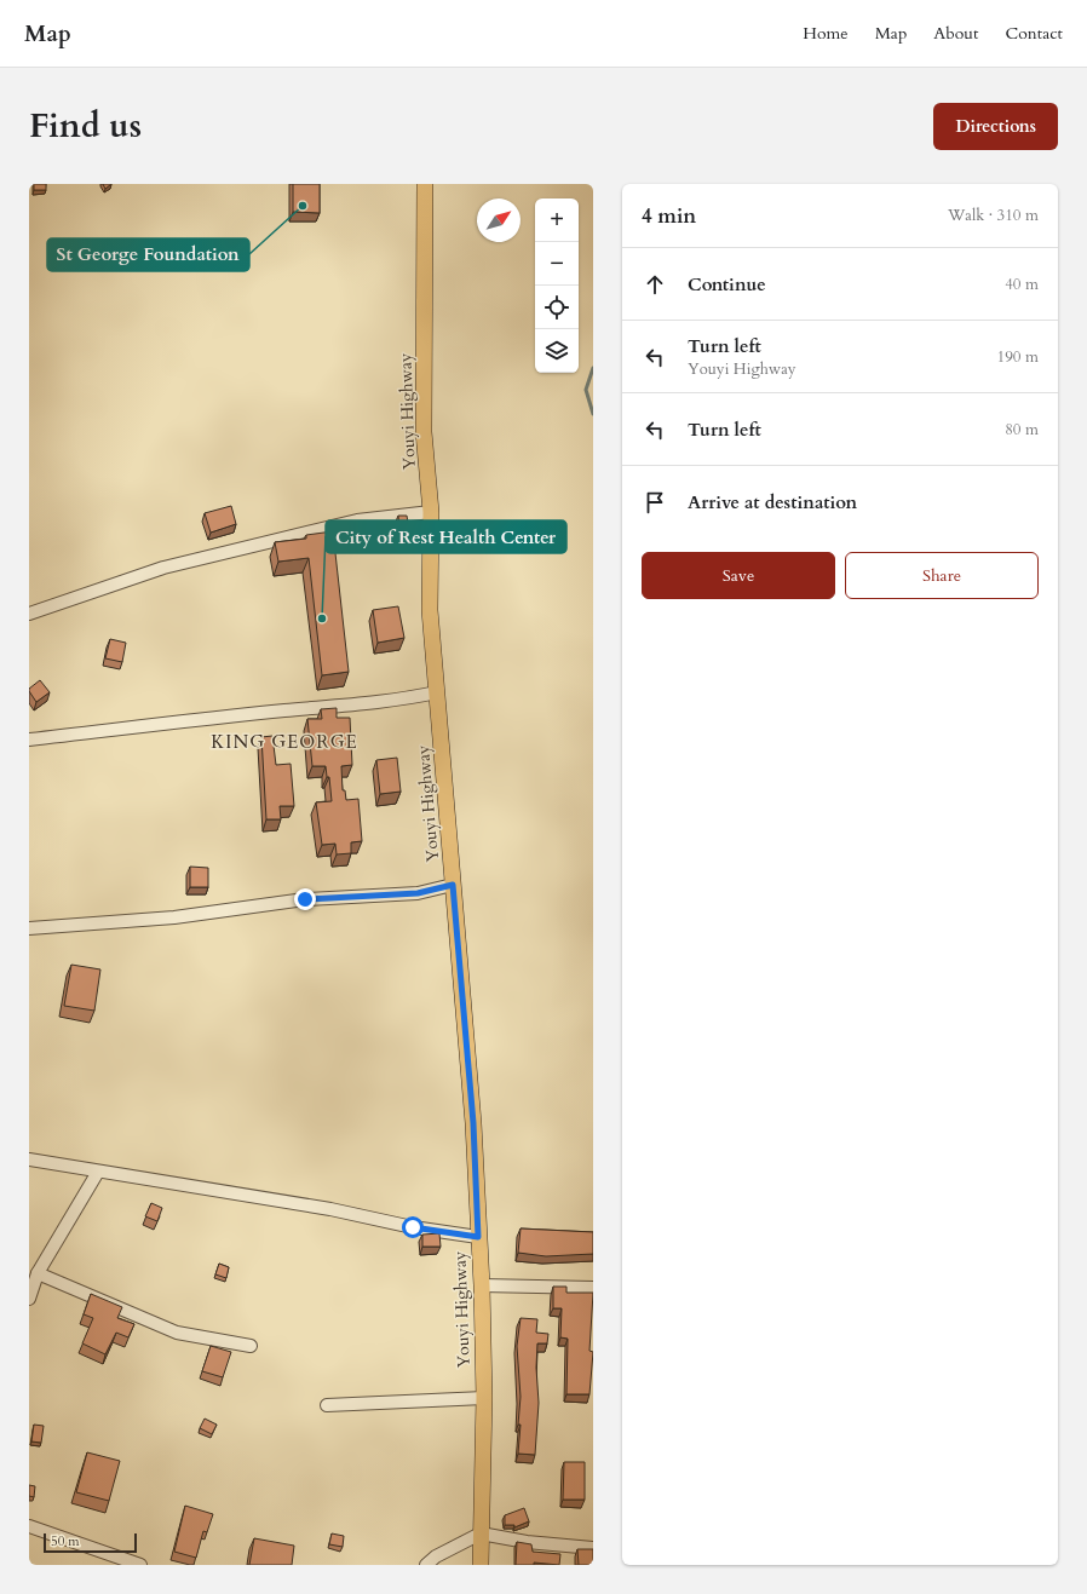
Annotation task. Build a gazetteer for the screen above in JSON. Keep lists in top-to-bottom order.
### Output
{
  "streets": {
    "main road": ["Youyi Highway"]
  },
  "districts": ["KING GEORGE"],
  "places": ["St George Foundation", "City of Rest Health Center"],
  "scale_bar": "50 m",
  "north": "top right",
  "page": {
    "header": "Map",
    "nav": [
      "Home",
      "Map",
      "About",
      "Contact"
    ],
    "title": "Find us",
    "buttons": [
      "Directions",
      ["Save", "Share"]
    ],
    "heading": ["4 min", "Walk · 310 m"],
    "map_buttons": ["+", "−"],
    "list": [
      ["Continue", "40 m"],
      ["Turn left", "Youyi Highway", "190 m"],
      ["Turn left", "80 m"],
      "Arrive at destination"
    ],
    "scale": "50 m"
  }
}
